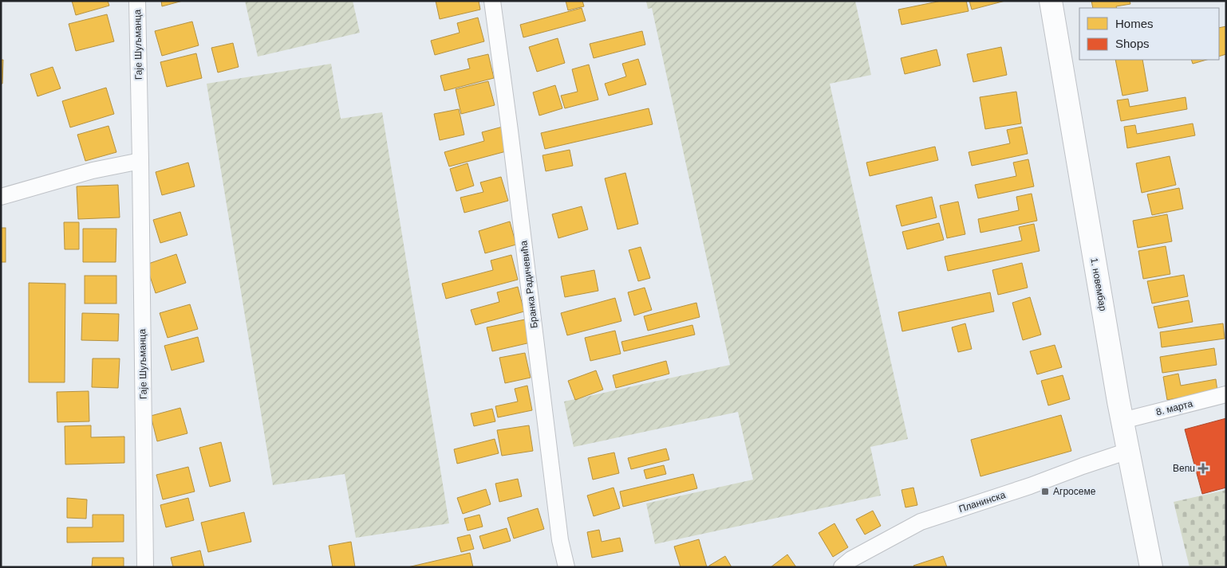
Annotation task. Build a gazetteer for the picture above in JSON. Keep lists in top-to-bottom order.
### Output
{
  "streets": {
    "main road": ["1. новембар"],
    "street": [
      "Гаје Шуљманца",
      "Бранка Радичевића",
      "8. марта",
      "Планинска"
    ]
  },
  "crossings": [
    ["1. новембар", "8. марта"],
    ["1. новембар", "Планинска"]
  ],
  "places": {
    "health": ["Benu"],
    "transit": ["Агросеме"]
  },
  "legend": ["Homes", "Shops"]
}
